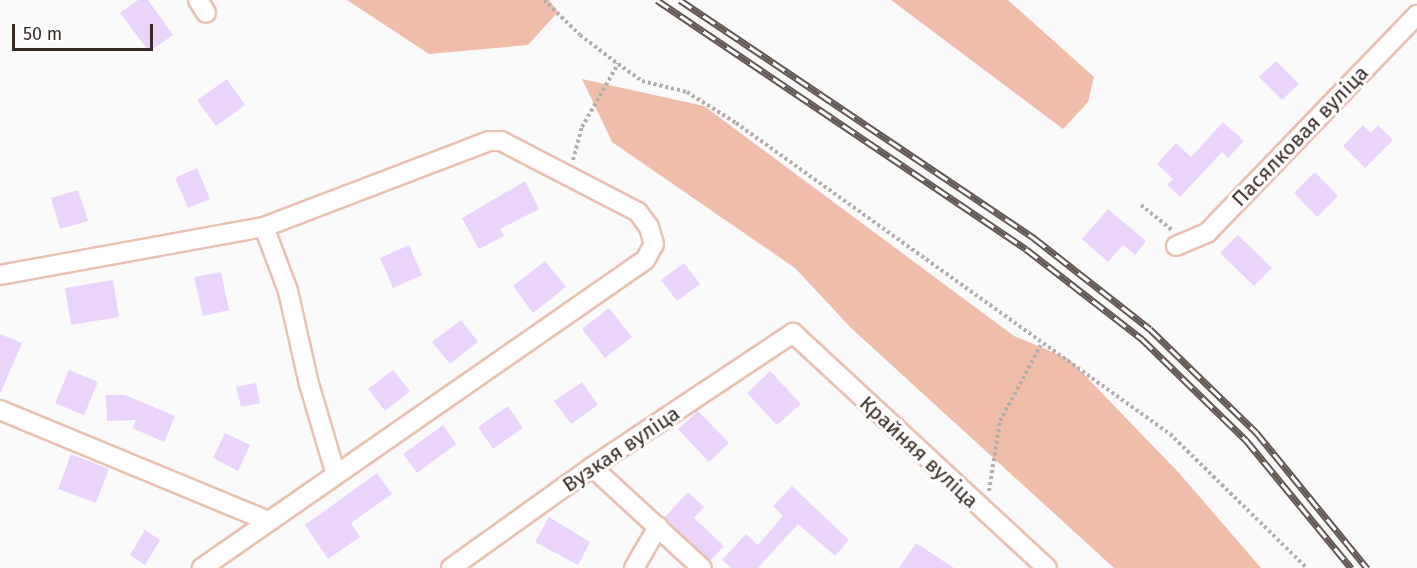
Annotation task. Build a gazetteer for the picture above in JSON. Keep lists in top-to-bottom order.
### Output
{
  "streets": {
    "street": ["Пасялковая вуліца", "Вузкая вуліца", "Крайняя вуліца"]
  },
  "crossings": [
    ["Вузкая вуліца", "Крайняя вуліца"]
  ],
  "scale_bar": "50 m"
}
